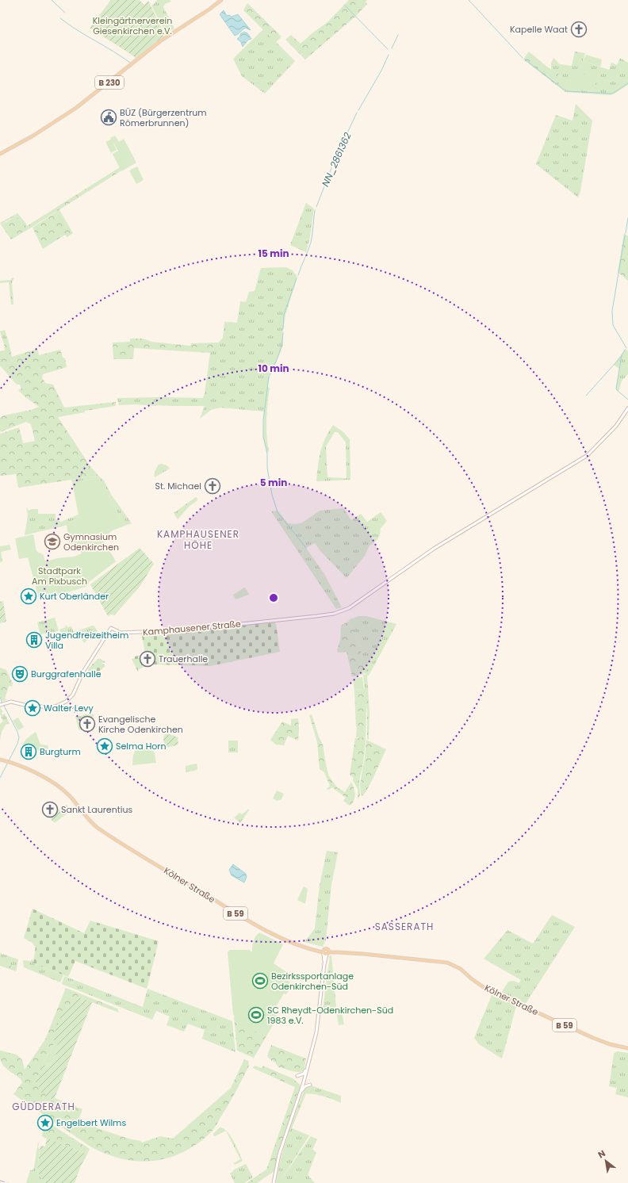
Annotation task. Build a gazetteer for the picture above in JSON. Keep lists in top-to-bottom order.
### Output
{
  "streets": {
    "main road": [
      "B 230",
      "Kamphausener Straße",
      "Kölner Straße",
      "B 59"
    ]
  },
  "districts": ["KAMPHAUSENER HÖHE", "SASSERATH", "GÜDDERATH"],
  "water": ["NN_2861362"],
  "parks": ["Kleingärtnerverein Giesenkirchen e.V.", "Stadtpark Am Pixbusch"],
  "places": {
    "church": [
      "Kapelle Waat",
      "St. Michael",
      "Trauerhalle",
      "Evangelische Kirche Odenkirchen",
      "Sankt Laurentius"
    ],
    "public building": ["BÜZ (Bürgerzentrum Römerbrunnen)"],
    "school or university": ["Gymnasium Odenkirchen"],
    "place": [
      "Kurt Oberländer",
      "Walter Levy",
      "Selma Horn",
      "Engelbert Wilms"
    ],
    "building": ["Jugendfreizeitheim Villa", "Burgturm"],
    "theatre": ["Burggrafenhalle"],
    "sports": ["Bezirkssportanlage Odenkirchen-Süd", "SC Rheydt-Odenkirchen-Süd 1983 e.V."]
  },
  "north": "top left",
  "rings": ["15 min", "10 min", "5 min"]
}
